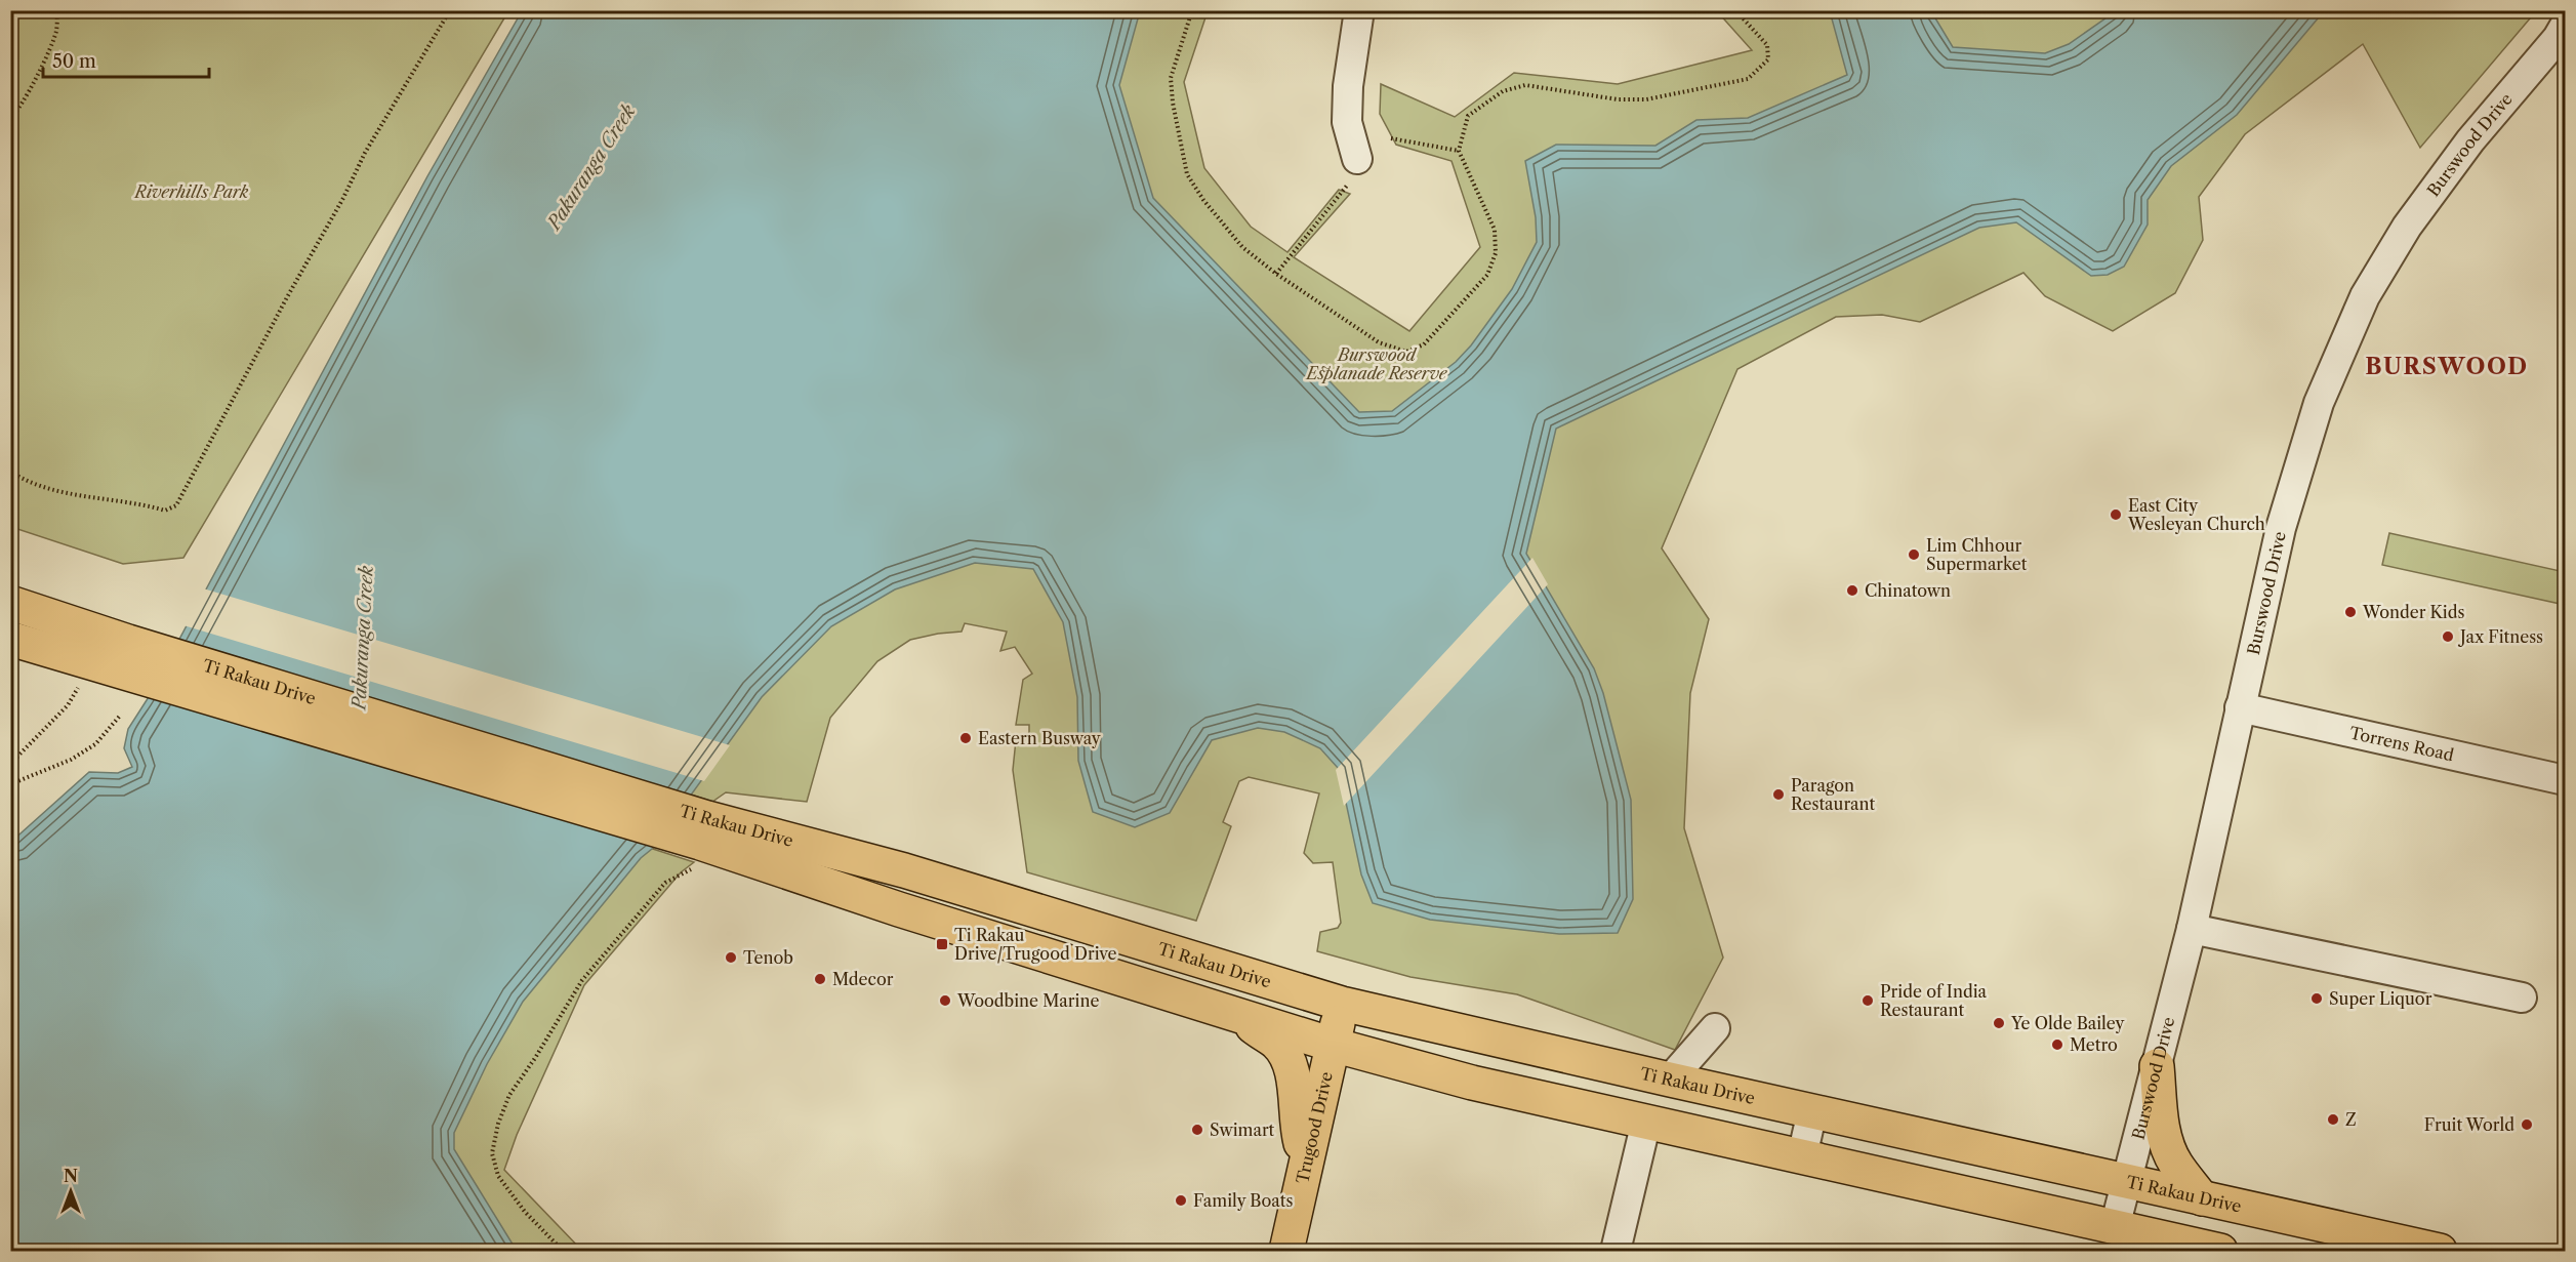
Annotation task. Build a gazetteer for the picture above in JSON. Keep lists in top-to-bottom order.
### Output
{
  "streets": {
    "main road": ["Ti Rakau Drive", "Trugood Drive"],
    "street": ["Burswood Drive", "Torrens Road"]
  },
  "crossings": [
    ["Burswood Drive", "Ti Rakau Drive"],
    ["Burswood Drive", "Torrens Road"],
    ["Ti Rakau Drive", "Trugood Drive"]
  ],
  "districts": ["BURSWOOD"],
  "water": ["Pakuranga Creek"],
  "parks": ["Riverhills Park", "Burswood Esplanade Reserve"],
  "places": {
    "other": [
      "East City Wesleyan Church",
      "Lim Chhour Supermarket",
      "Chinatown",
      "Wonder Kids",
      "Jax Fitness",
      "Eastern Busway",
      "Paragon Restaurant",
      "Tenob",
      "Mdecor",
      "Super Liquor",
      "Woodbine Marine",
      "Pride of India Restaurant",
      "Ye Olde Bailey",
      "Metro",
      "Z",
      "Fruit World",
      "Swimart",
      "Family Boats"
    ],
    "transit": ["Ti Rakau Drive/Trugood Drive"]
  },
  "scale_bar": "50 m",
  "north": "top"
}
